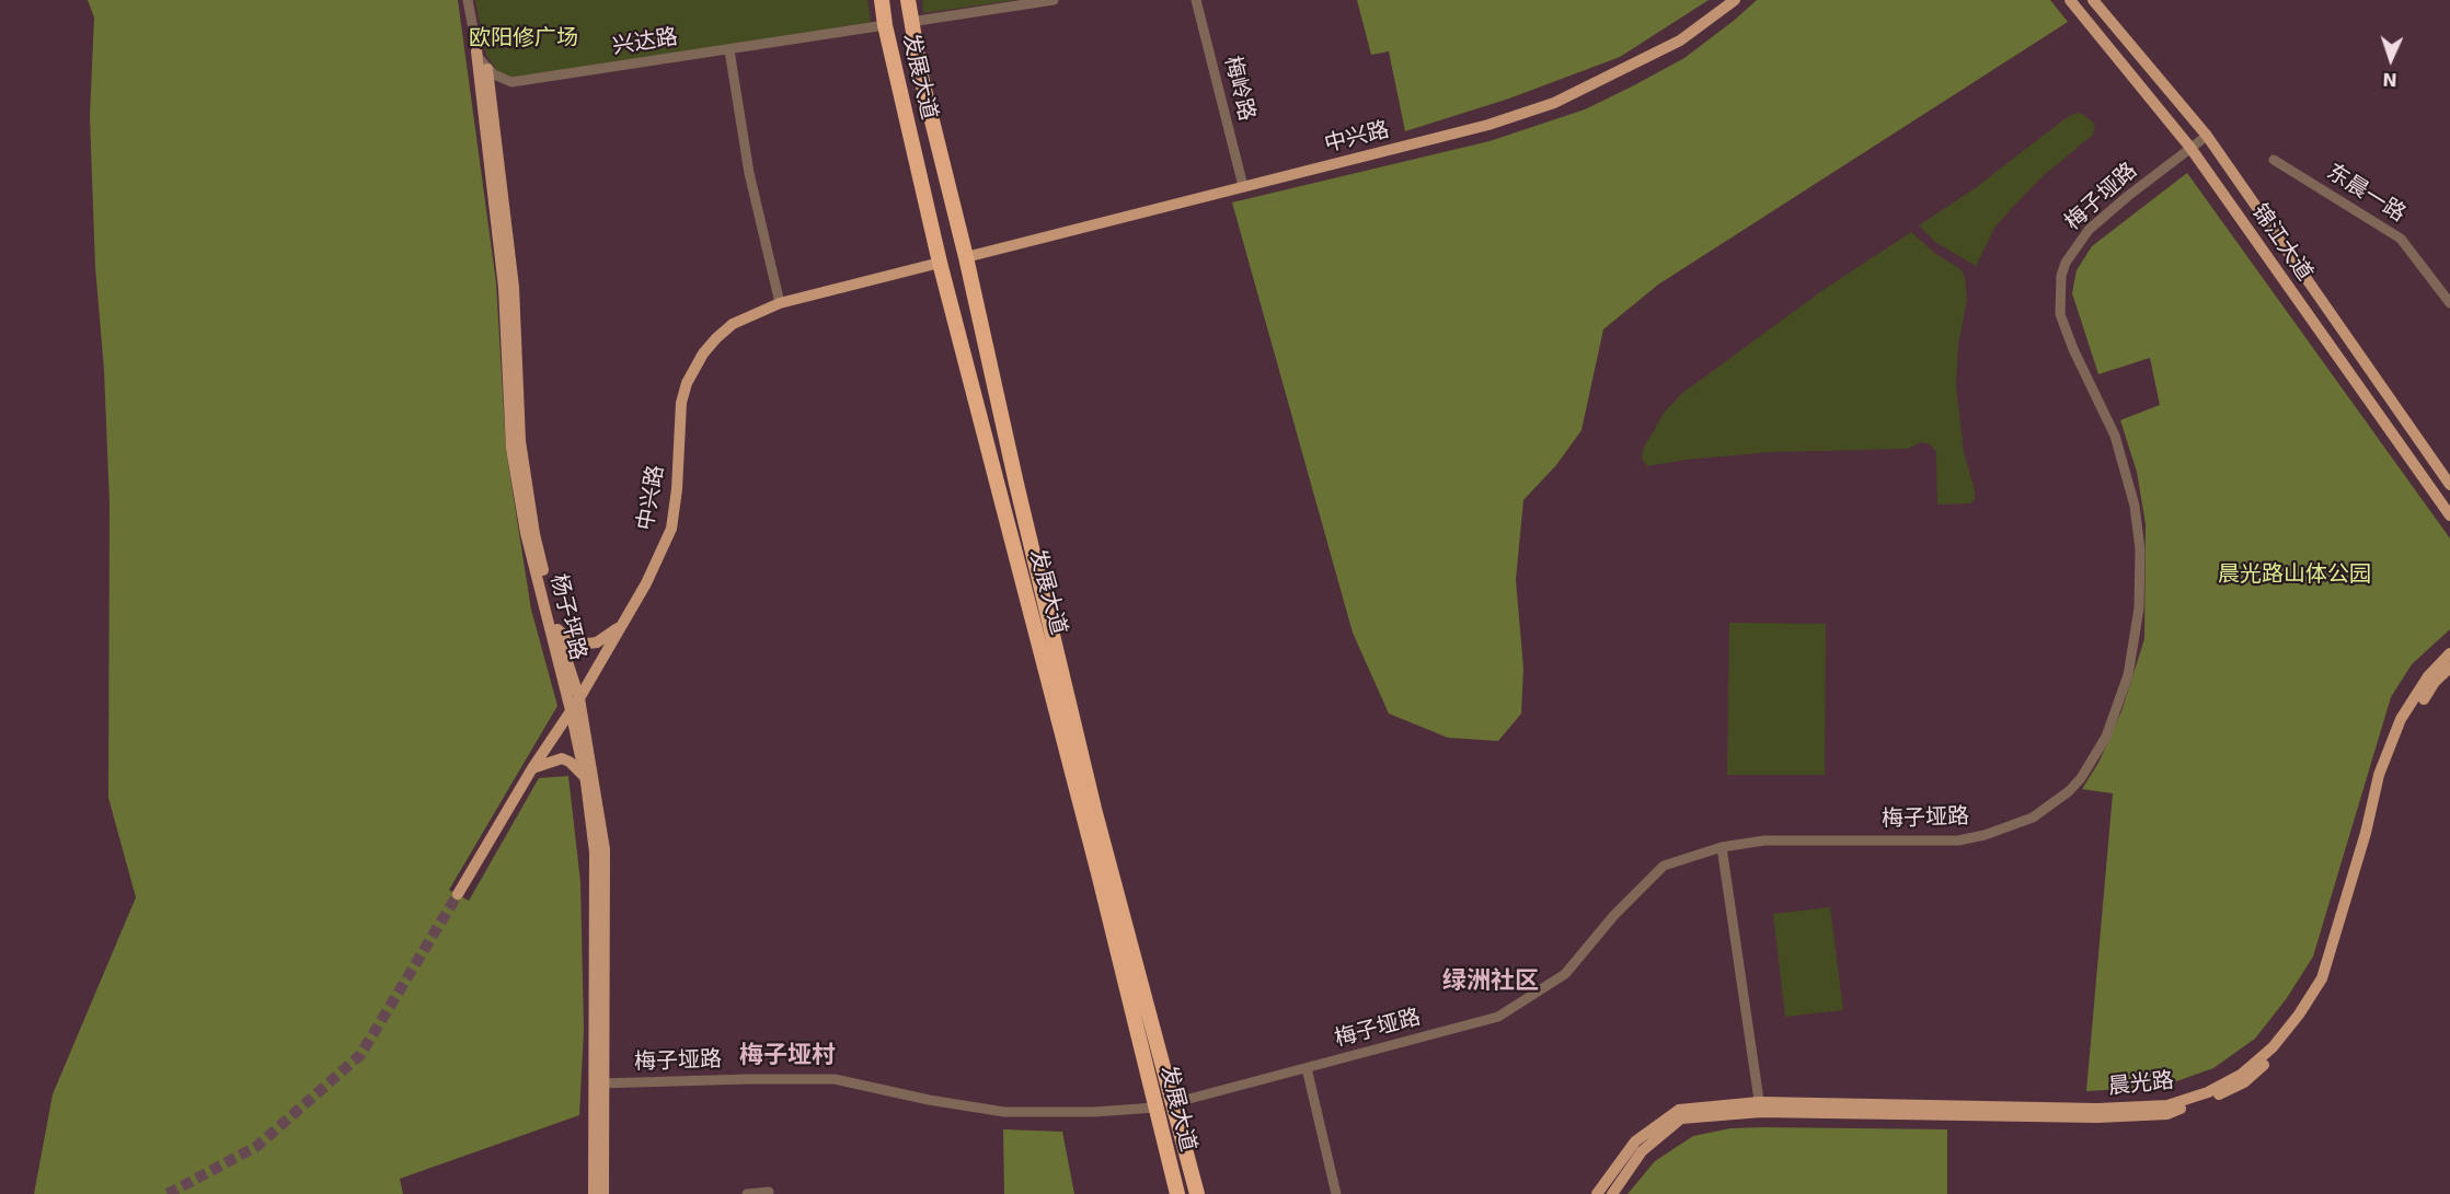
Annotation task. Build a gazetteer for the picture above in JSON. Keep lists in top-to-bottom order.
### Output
{
  "streets": {
    "highway": ["发展大道"],
    "main road": [
      "中兴路",
      "锦江大道",
      "杨子坪路",
      "晨光路"
    ],
    "street": [
      "兴达路",
      "梅岭路",
      "东晨一路",
      "梅子垭路"
    ]
  },
  "crossings": [
    ["兴达路", "发展大道"],
    ["兴达路", "杨子坪路"],
    ["发展大道", "中兴路"],
    ["发展大道", "梅子垭路"],
    ["梅岭路", "中兴路"],
    ["中兴路", "杨子坪路"],
    ["梅子垭路", "锦江大道"],
    ["梅子垭路", "杨子坪路"]
  ],
  "districts": ["绿洲社区", "梅子垭村"],
  "parks": ["欧阳修广场", "晨光路山体公园"],
  "north": "bottom"
}
